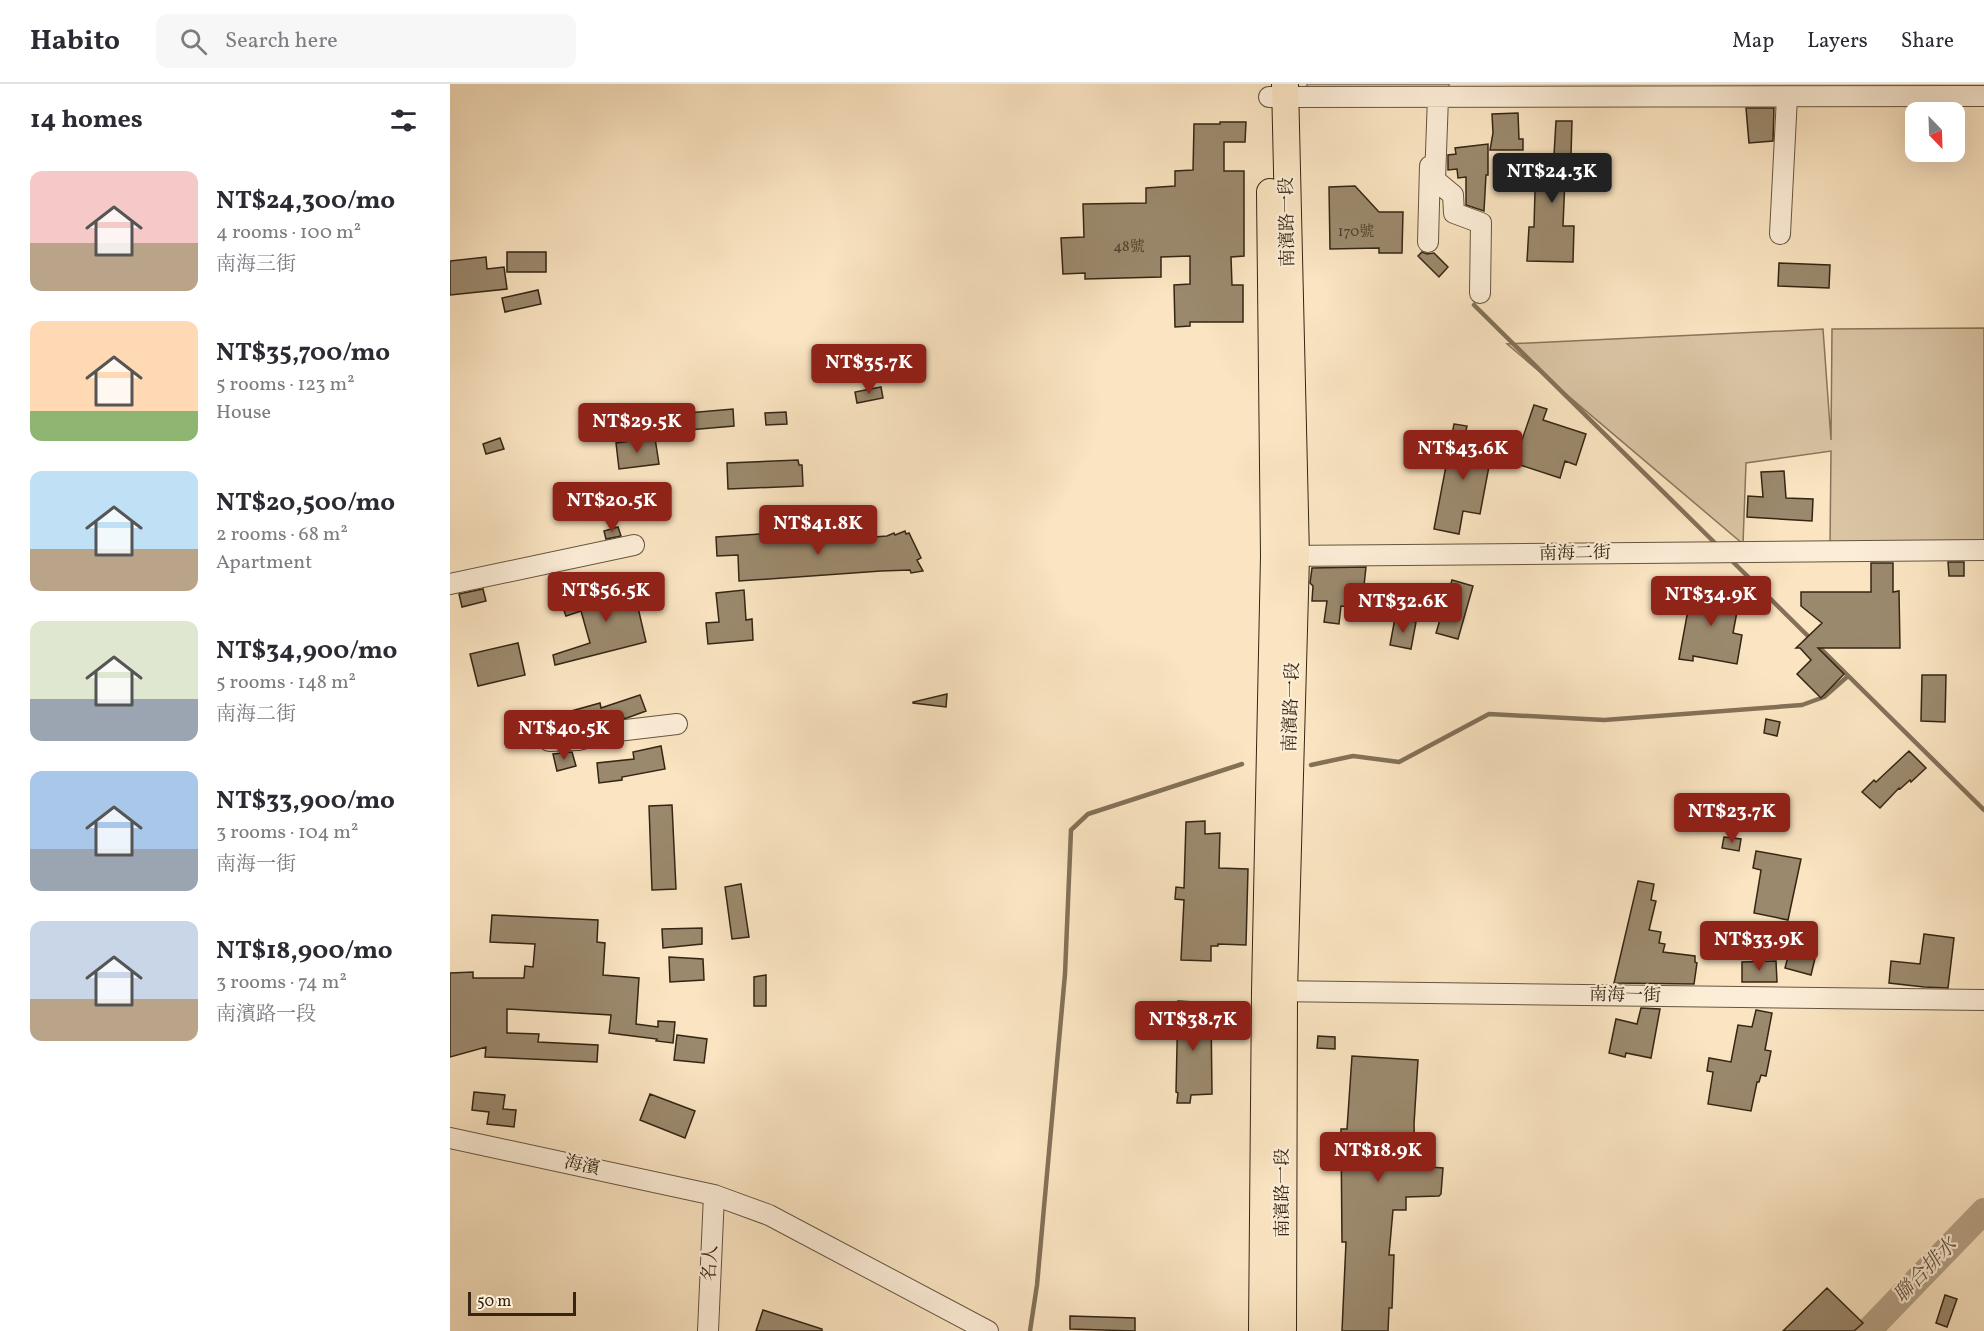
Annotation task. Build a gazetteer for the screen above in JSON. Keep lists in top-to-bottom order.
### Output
{
  "streets": {
    "main road": ["南濱路一段"],
    "street": [
      "南海二街",
      "南海一街",
      "海濱",
      "名人"
    ]
  },
  "crossings": [
    ["南濱路一段", "南海二街"],
    ["南濱路一段", "南海一街"],
    ["海濱", "名人"]
  ],
  "water": ["聯合排水"],
  "house_numbers": ["170號", "48號"],
  "scale_bar": "50 m",
  "north": "bottom right",
  "page": {
    "header": "Habito",
    "search": "Search here",
    "nav": ["Map", "Layers", "Share"],
    "heading": "14 homes",
    "price": [
      "NT$24.3K",
      "NT$35.7K",
      "NT$29.5K",
      "NT$43.6K",
      "NT$20.5K",
      "NT$41.8K",
      "NT$56.5K",
      "NT$34.9K",
      "NT$32.6K",
      "NT$40.5K",
      "NT$23.7K",
      "NT$33.9K",
      "NT$38.7K",
      "NT$18.9K"
    ],
    "list": [
      {
        "name": "NT$24,300/mo",
        "note": "4 rooms · 100 m² · 南海三街"
      },
      {
        "name": "NT$35,700/mo",
        "note": "5 rooms · 123 m² · House"
      },
      {
        "name": "NT$20,500/mo",
        "note": "2 rooms · 68 m² · Apartment"
      },
      {
        "name": "NT$34,900/mo",
        "note": "5 rooms · 148 m² · 南海二街"
      },
      {
        "name": "NT$33,900/mo",
        "note": "3 rooms · 104 m² · 南海一街"
      },
      {
        "name": "NT$18,900/mo",
        "note": "3 rooms · 74 m² · 南濱路一段"
      }
    ],
    "scale": "50 m"
  }
}
